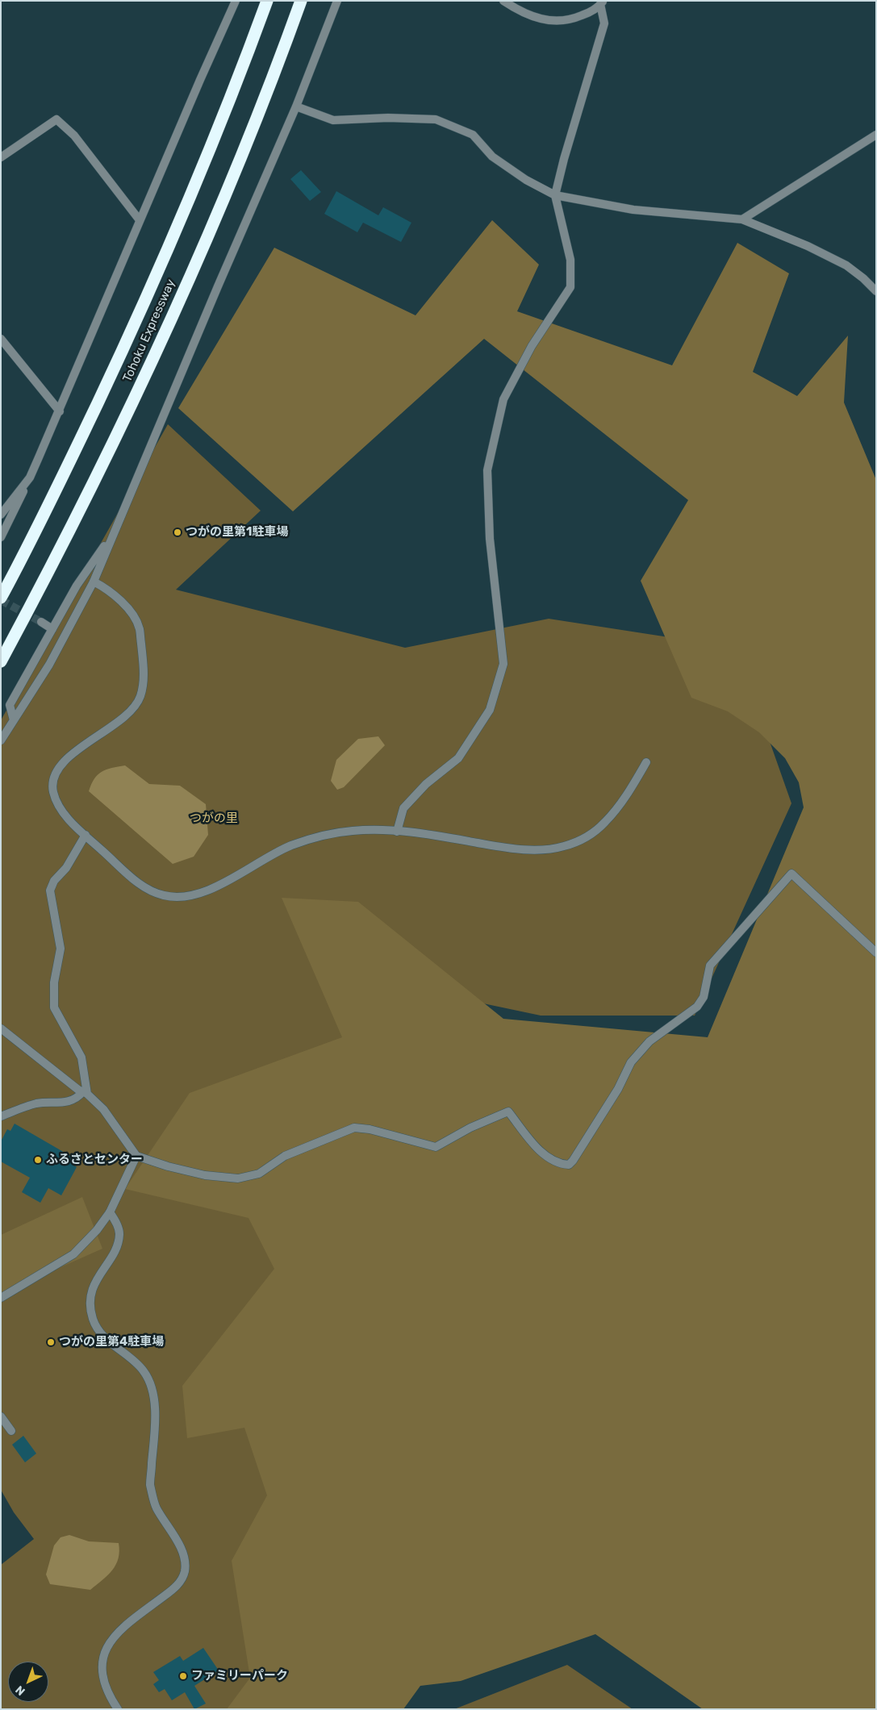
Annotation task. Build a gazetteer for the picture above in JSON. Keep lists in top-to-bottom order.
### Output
{
  "streets": {
    "highway": ["Tohoku Expressway"]
  },
  "parks": ["つがの里"],
  "places": [
    "つがの里第1駐車場",
    "ふるさとセンター",
    "つがの里第4駐車場",
    "ファミリーパーク"
  ],
  "north": "bottom left"
}
